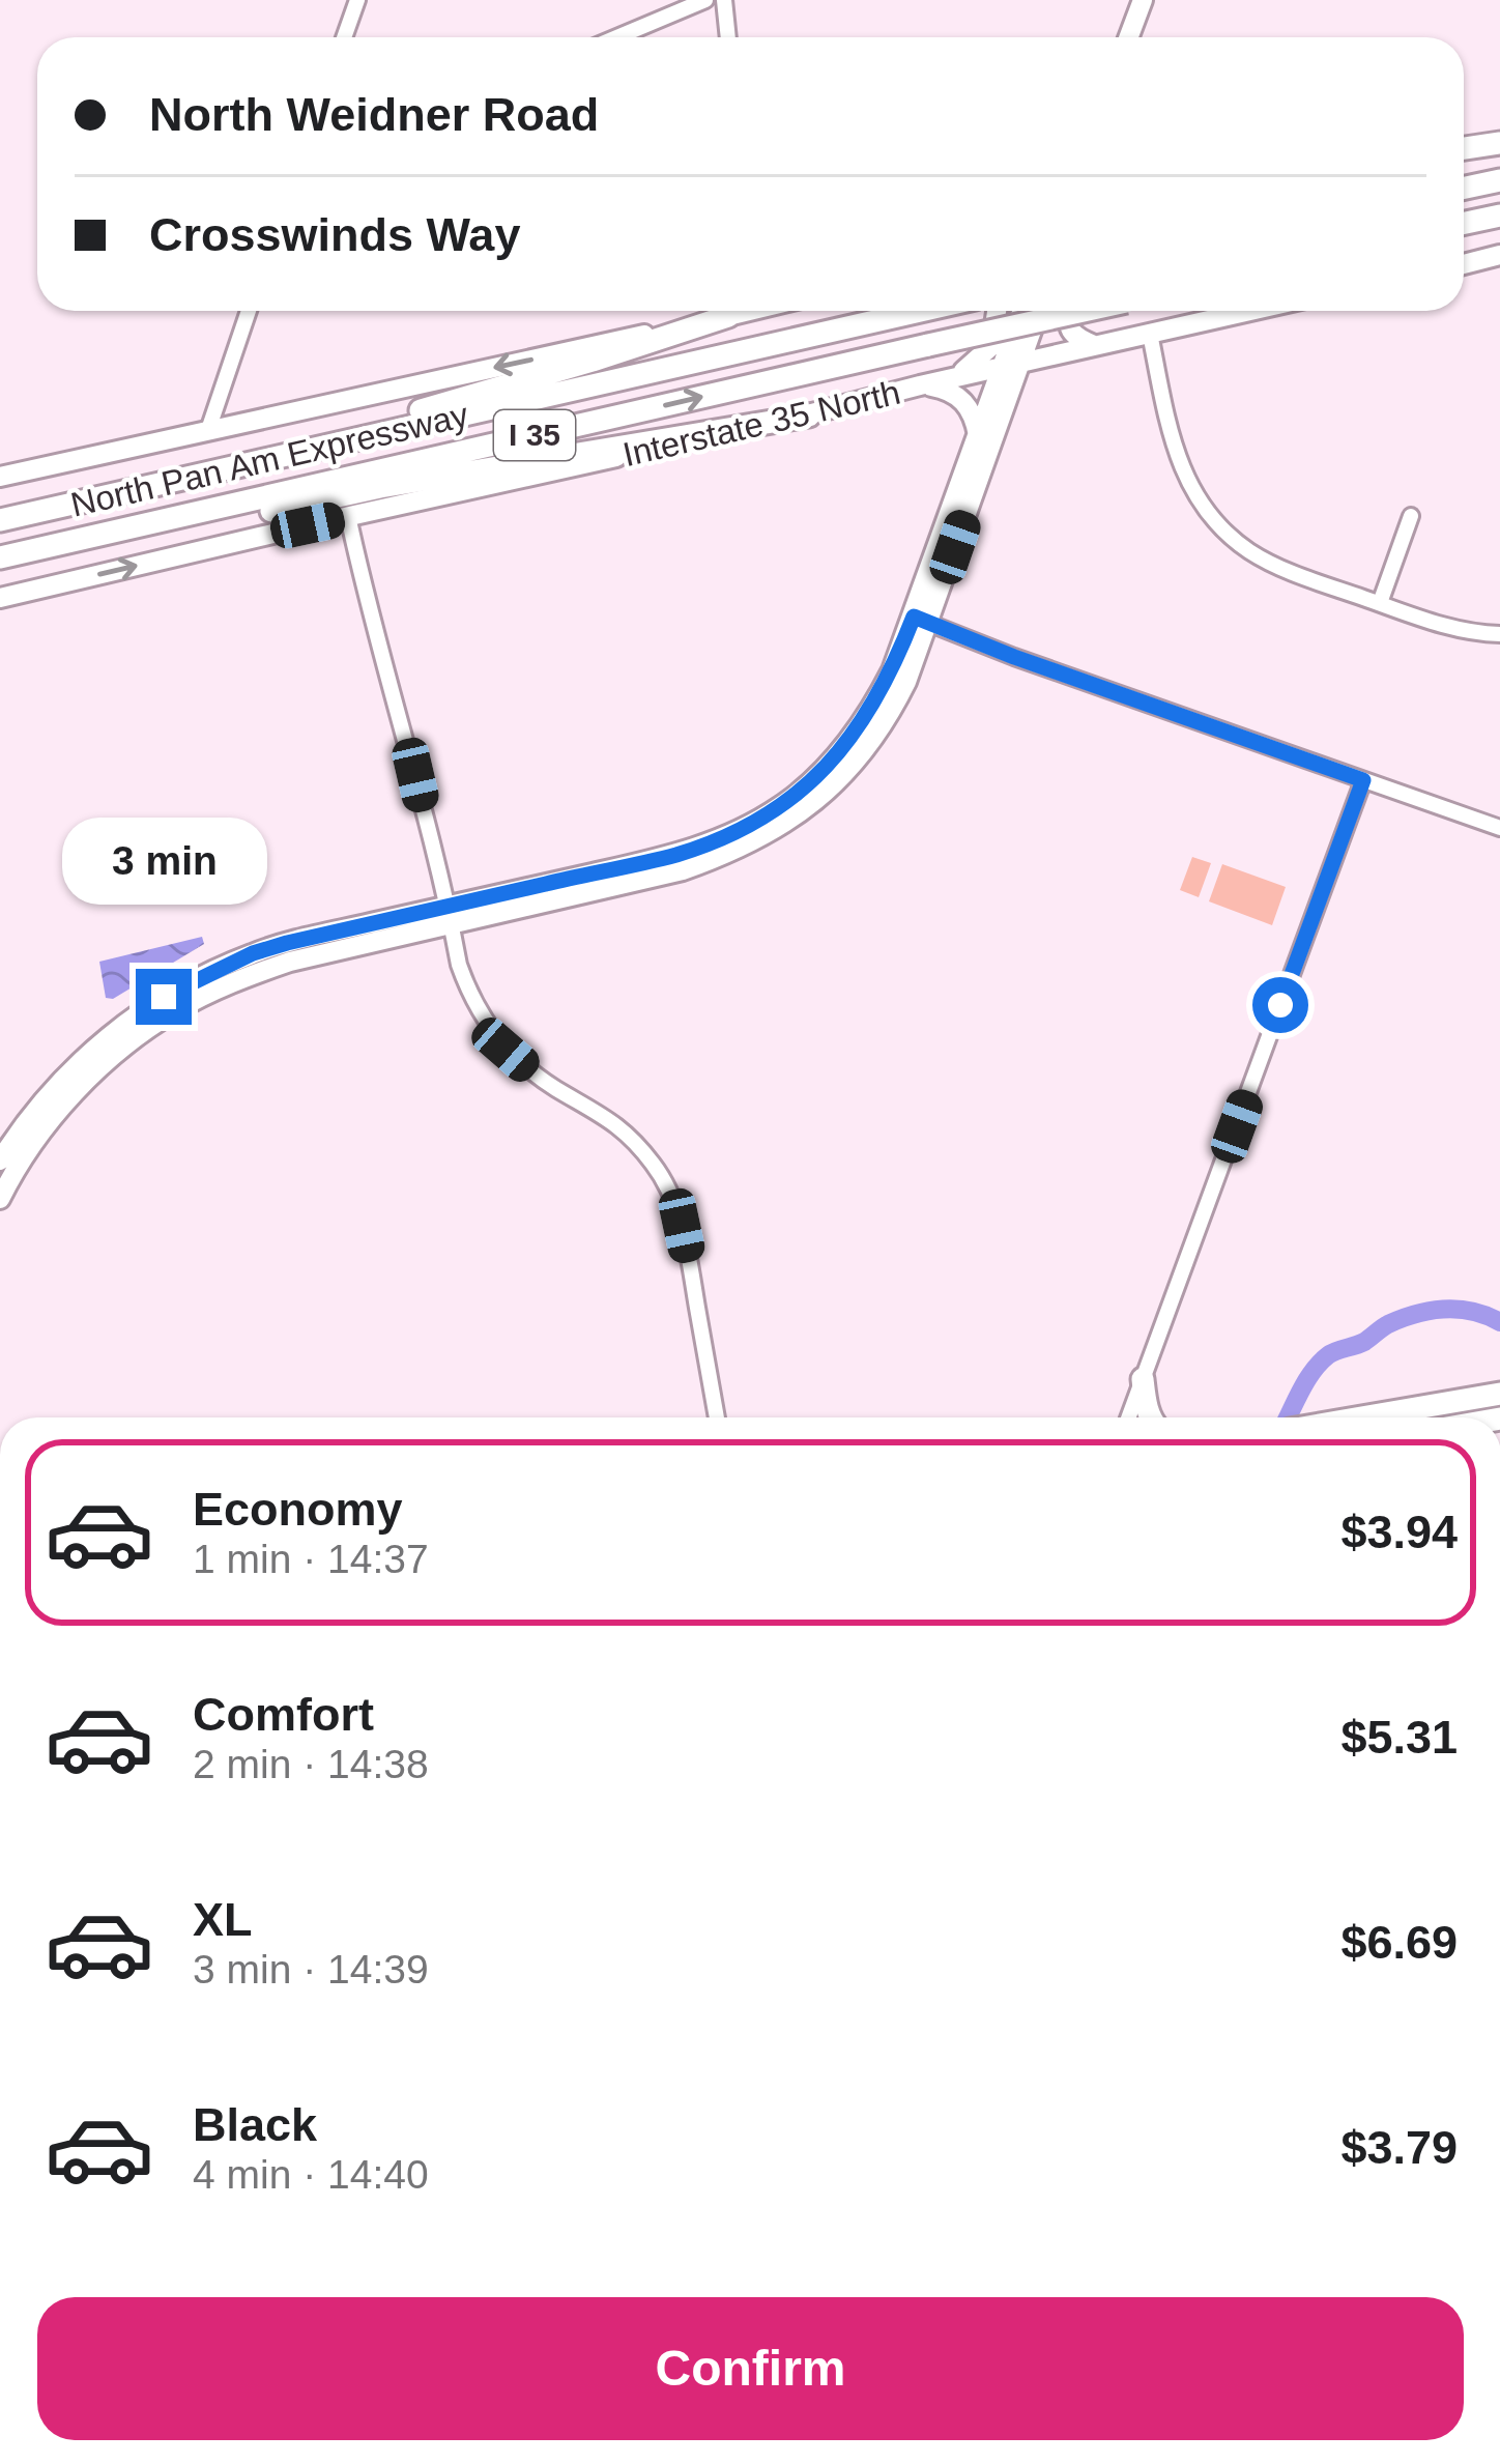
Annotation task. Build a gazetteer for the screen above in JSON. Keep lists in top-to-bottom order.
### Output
{
  "streets": {
    "highway": ["I 35", "North Pan Am Expressway"],
    "main road": ["Interstate 35 North"]
  },
  "page": {
    "banner": ["North Weidner Road", "Crosswinds Way"],
    "bubble": "3 min",
    "list": [
      {
        "name": "Economy",
        "note": "1 min · 14:37",
        "value": "$3.94"
      },
      {
        "name": "Comfort",
        "note": "2 min · 14:38",
        "value": "$5.31"
      },
      {
        "name": "XL",
        "note": "3 min · 14:39",
        "value": "$6.69"
      },
      {
        "name": "Black",
        "note": "4 min · 14:40",
        "value": "$3.79"
      }
    ],
    "buttons": "Confirm"
  }
}
